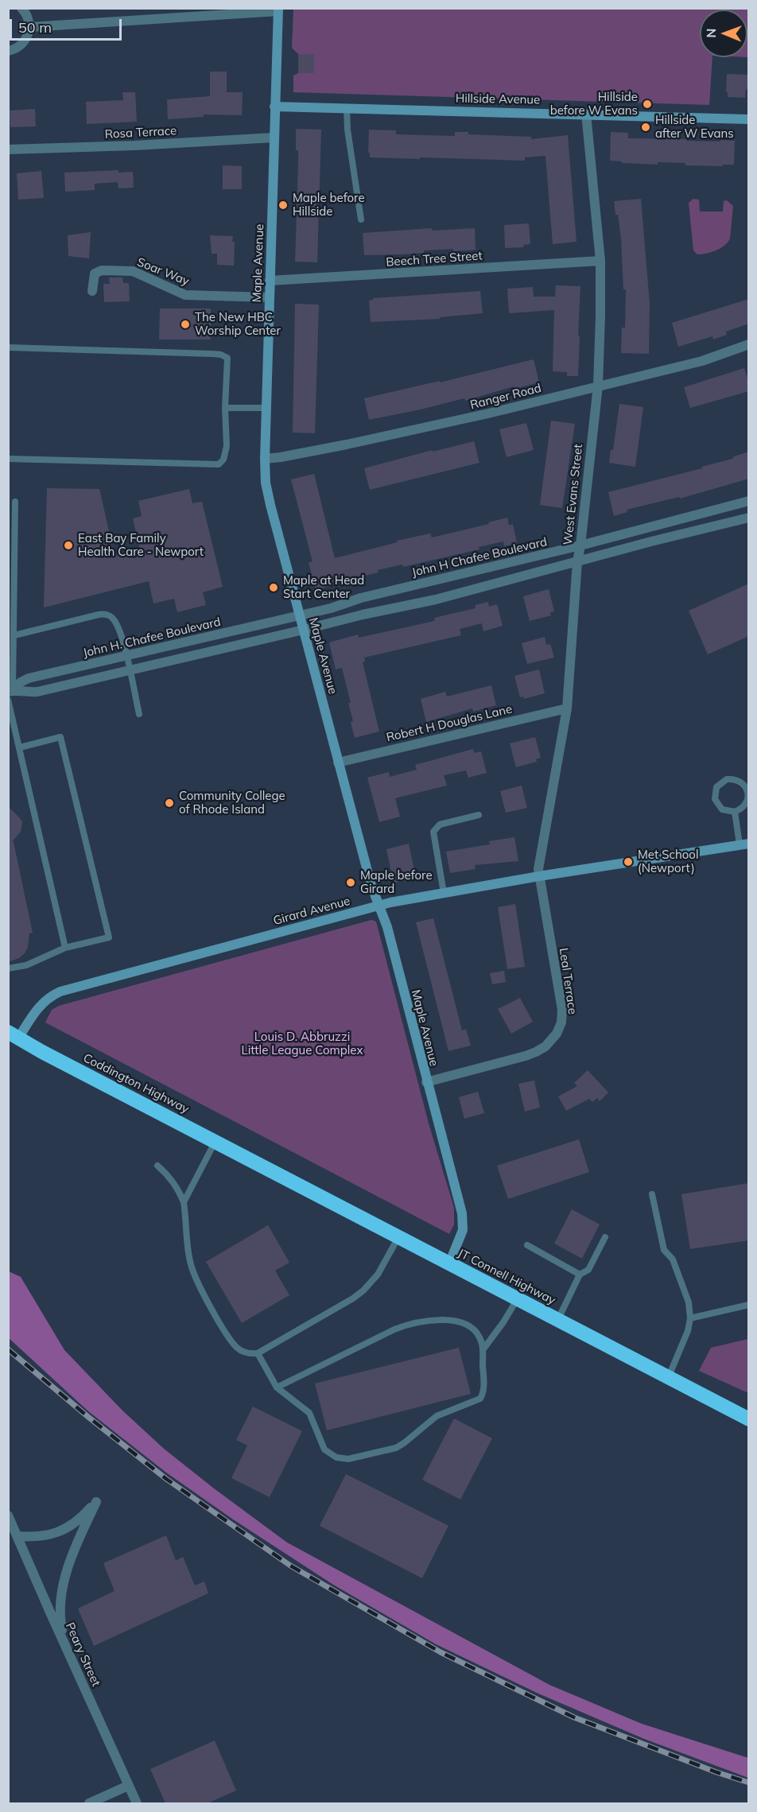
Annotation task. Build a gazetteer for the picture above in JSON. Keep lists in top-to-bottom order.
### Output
{
  "streets": {
    "highway": ["Coddington Highway", "JT Connell Highway"],
    "street": [
      "Hillside Avenue",
      "Rosa Terrace",
      "Beech Tree Street",
      "Maple Avenue",
      "Soar Way",
      "Ranger Road",
      "West Evans Street",
      "John H Chafee Boulevard",
      "John H. Chafee Boulevard",
      "Robert H Douglas Lane",
      "Girard Avenue",
      "Leal Terrace",
      "Peary Street"
    ]
  },
  "crossings": [
    ["Hillside Avenue", "Maple Avenue"],
    ["Hillside Avenue", "West Evans Street"],
    ["Rosa Terrace", "Maple Avenue"],
    ["Beech Tree Street", "Maple Avenue"],
    ["Beech Tree Street", "West Evans Street"],
    ["Maple Avenue", "Soar Way"],
    ["Maple Avenue", "Ranger Road"],
    ["Maple Avenue", "John H Chafee Boulevard"],
    ["Maple Avenue", "John H. Chafee Boulevard"],
    ["Maple Avenue", "Robert H Douglas Lane"],
    ["Maple Avenue", "Girard Avenue"],
    ["Maple Avenue", "Leal Terrace"],
    ["Maple Avenue", "JT Connell Highway"],
    ["Ranger Road", "West Evans Street"],
    ["West Evans Street", "John H Chafee Boulevard"],
    ["West Evans Street", "Robert H Douglas Lane"],
    ["West Evans Street", "Girard Avenue"],
    ["West Evans Street", "Leal Terrace"],
    ["John H Chafee Boulevard", "John H. Chafee Boulevard"],
    ["Girard Avenue", "Leal Terrace"],
    ["Girard Avenue", "Coddington Highway"],
    ["Coddington Highway", "JT Connell Highway"]
  ],
  "parks": ["Louis D. Abbruzzi Little League Complex"],
  "places": [
    "Hillside before W Evans",
    "Hillside after W Evans",
    "Maple before Hillside",
    "The New HBC Worship Center",
    "East Bay Family Health Care - Newport",
    "Maple at Head Start Center",
    "Community College of Rhode Island",
    "Met School (Newport)",
    "Maple before Girard"
  ],
  "scale_bar": "50 m",
  "north": "left"
}
